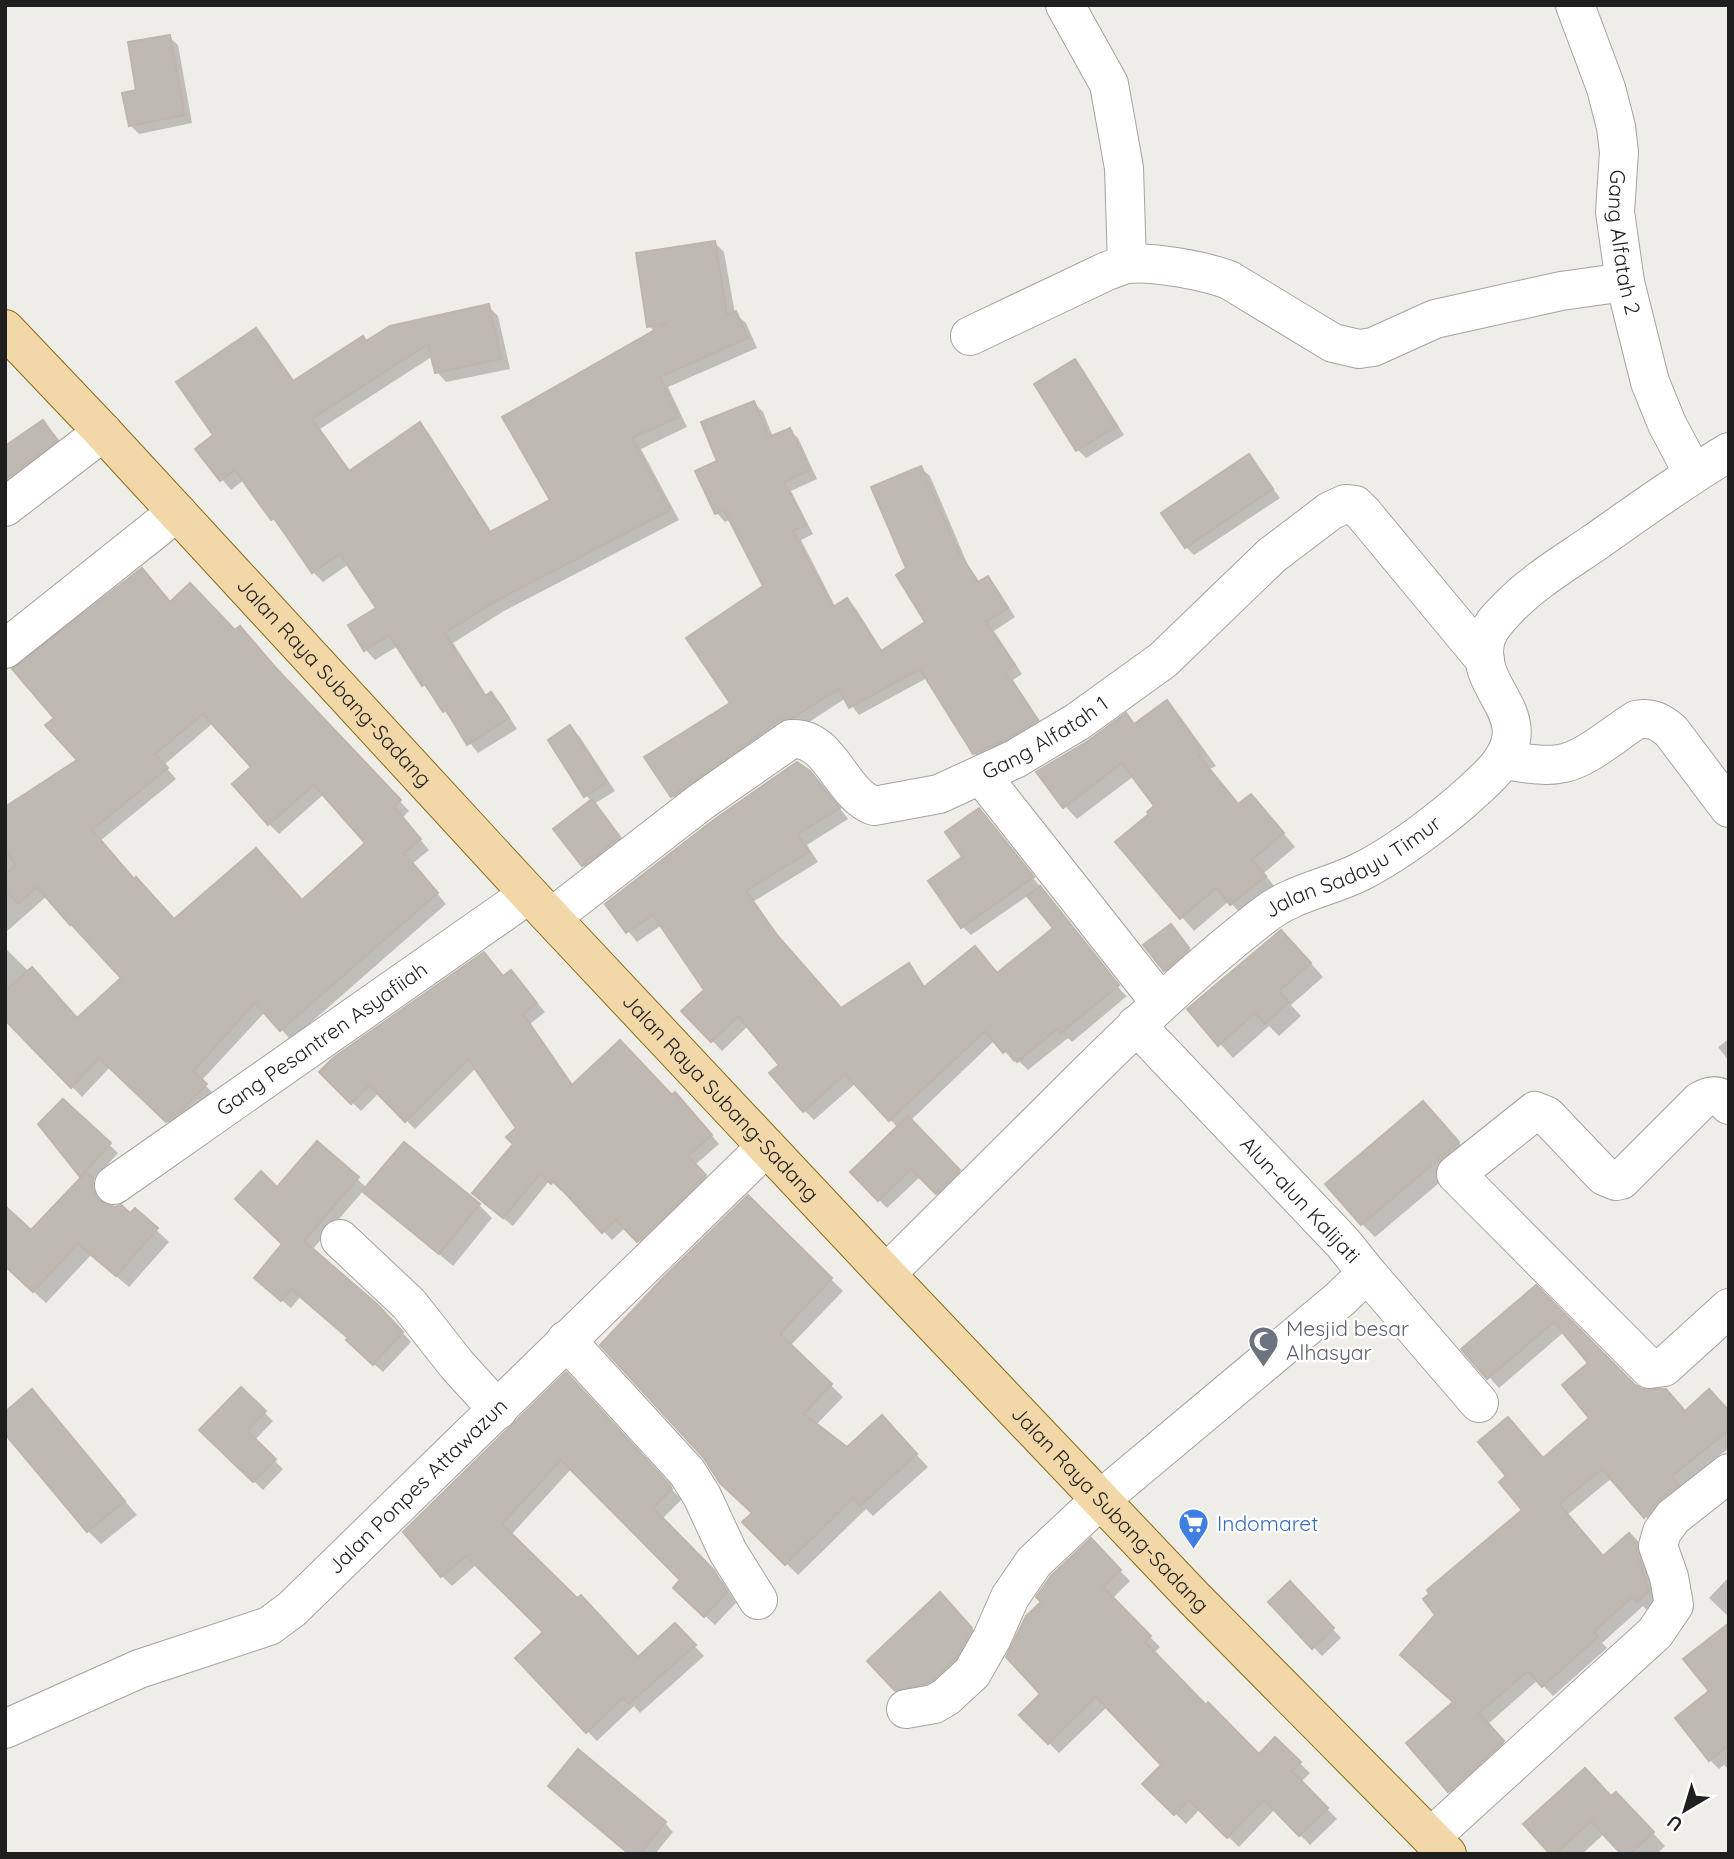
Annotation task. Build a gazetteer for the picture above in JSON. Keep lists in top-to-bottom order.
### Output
{
  "streets": {
    "main road": ["Jalan Raya Subang-Sadang"],
    "street": [
      "Gang Alfatah 2",
      "Gang Alfatah 1",
      "Jalan Sadayu Timur",
      "Gang Pesantren Asyafiiah",
      "Alun-alun Kalijati",
      "Jalan Ponpes Attawazun"
    ]
  },
  "crossings": [
    ["Jalan Raya Subang-Sadang", "Gang Alfatah 1"],
    ["Jalan Raya Subang-Sadang", "Jalan Sadayu Timur"],
    ["Jalan Raya Subang-Sadang", "Gang Pesantren Asyafiiah"],
    ["Jalan Raya Subang-Sadang", "Alun-alun Kalijati"],
    ["Jalan Raya Subang-Sadang", "Jalan Ponpes Attawazun"],
    ["Gang Alfatah 1", "Jalan Sadayu Timur"],
    ["Gang Alfatah 1", "Gang Pesantren Asyafiiah"],
    ["Gang Alfatah 1", "Alun-alun Kalijati"],
    ["Jalan Sadayu Timur", "Alun-alun Kalijati"]
  ],
  "places": {
    "mosque": ["Mesjid besar Alhasyar"],
    "supermarket": ["Indomaret"]
  },
  "north": "bottom left"
}
